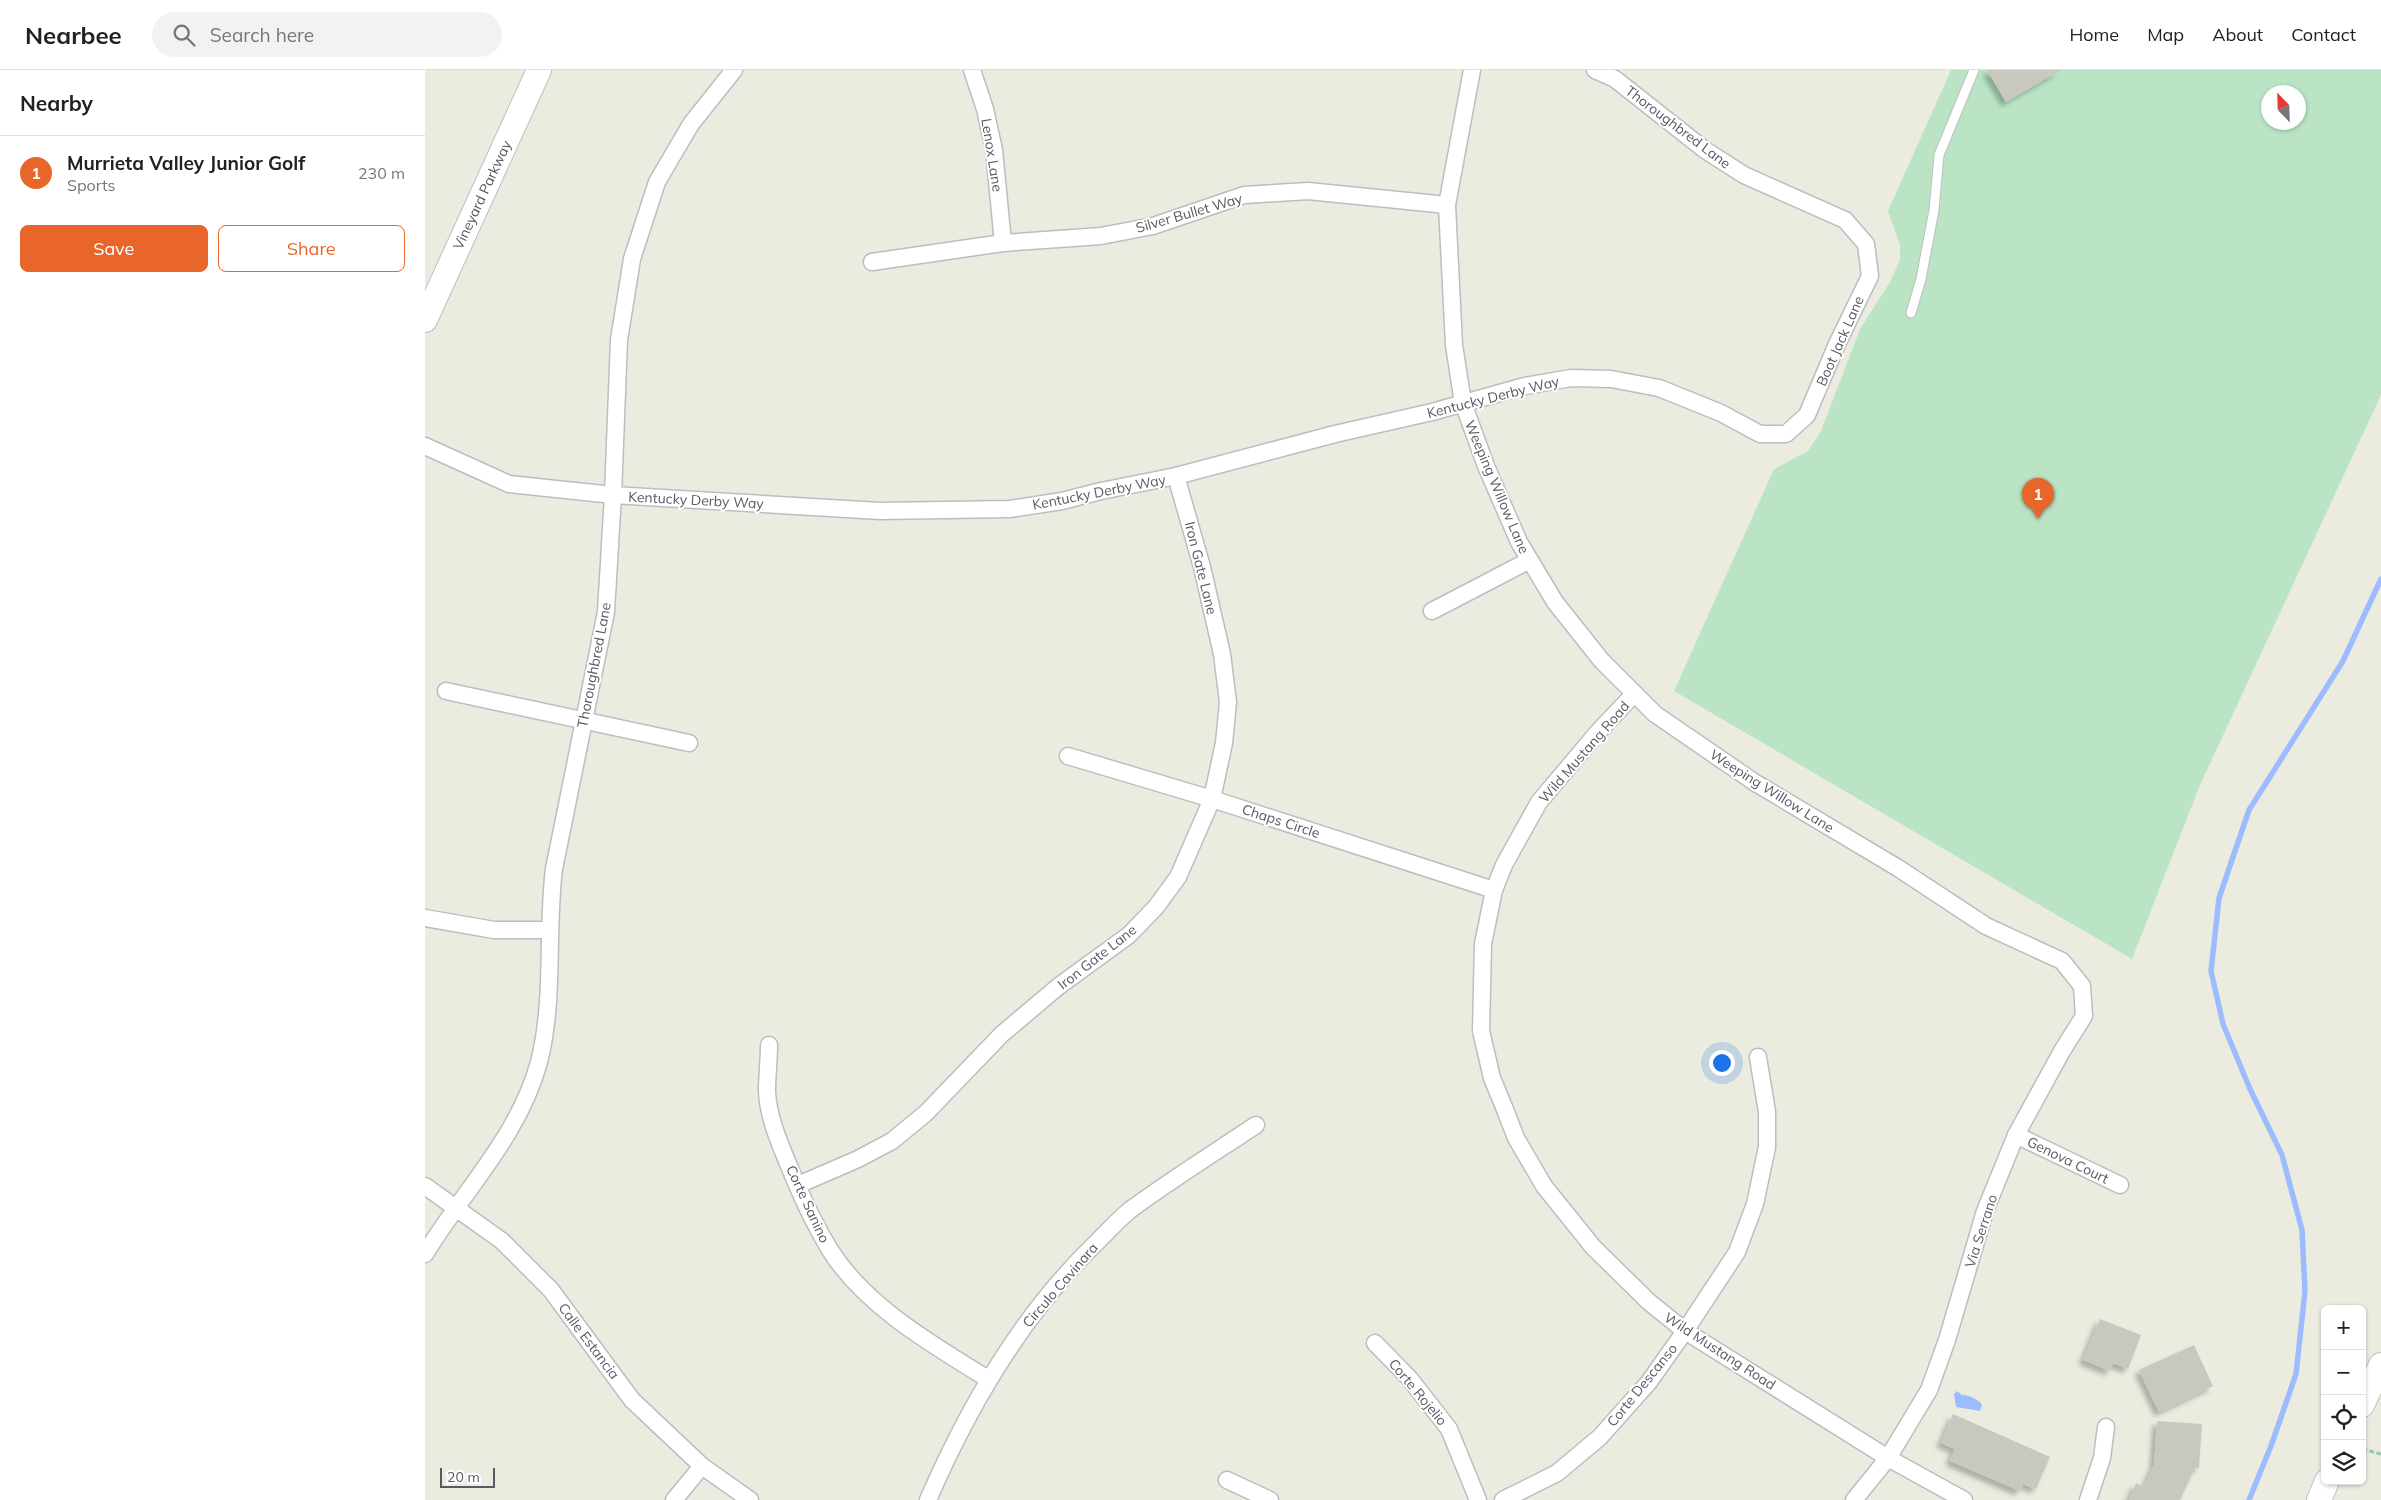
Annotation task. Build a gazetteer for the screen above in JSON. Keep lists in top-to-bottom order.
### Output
{
  "streets": {
    "street": [
      "Thoroughbred Lane",
      "Lenox Lane",
      "Vineyard Parkway",
      "Silver Bullet Way",
      "Boot Jack Lane",
      "Kentucky Derby Way",
      "Weeping Willow Lane",
      "Iron Gate Lane",
      "Wild Mustang Road",
      "Chaps Circle",
      "Genova Court",
      "Corte Sanino",
      "Via Serrano",
      "Circulo Cavinara",
      "Calle Estancia",
      "Corte Descanso",
      "Corte Rojelio"
    ]
  },
  "crossings": [
    ["Thoroughbred Lane", "Boot Jack Lane"],
    ["Thoroughbred Lane", "Kentucky Derby Way"],
    ["Thoroughbred Lane", "Calle Estancia"],
    ["Lenox Lane", "Silver Bullet Way"],
    ["Silver Bullet Way", "Weeping Willow Lane"],
    ["Boot Jack Lane", "Kentucky Derby Way"],
    ["Kentucky Derby Way", "Weeping Willow Lane"],
    ["Kentucky Derby Way", "Iron Gate Lane"],
    ["Weeping Willow Lane", "Wild Mustang Road"],
    ["Weeping Willow Lane", "Via Serrano"],
    ["Iron Gate Lane", "Chaps Circle"],
    ["Iron Gate Lane", "Corte Sanino"],
    ["Wild Mustang Road", "Chaps Circle"],
    ["Wild Mustang Road", "Via Serrano"],
    ["Wild Mustang Road", "Corte Descanso"],
    ["Genova Court", "Via Serrano"],
    ["Corte Sanino", "Circulo Cavinara"]
  ],
  "scale_bar": "20 m",
  "north": "top left",
  "page": {
    "header": "Nearbee",
    "search": "Search here",
    "nav": [
      "Home",
      "Map",
      "About",
      "Contact"
    ],
    "heading": "Nearby",
    "list": [
      {
        "mark": "1",
        "name": "Murrieta Valley Junior Golf",
        "note": "Sports",
        "value": "230 m"
      }
    ],
    "buttons": ["Save", "Share"],
    "pins": "1",
    "map_buttons": ["+", "−"],
    "scale": "20 m"
  }
}
